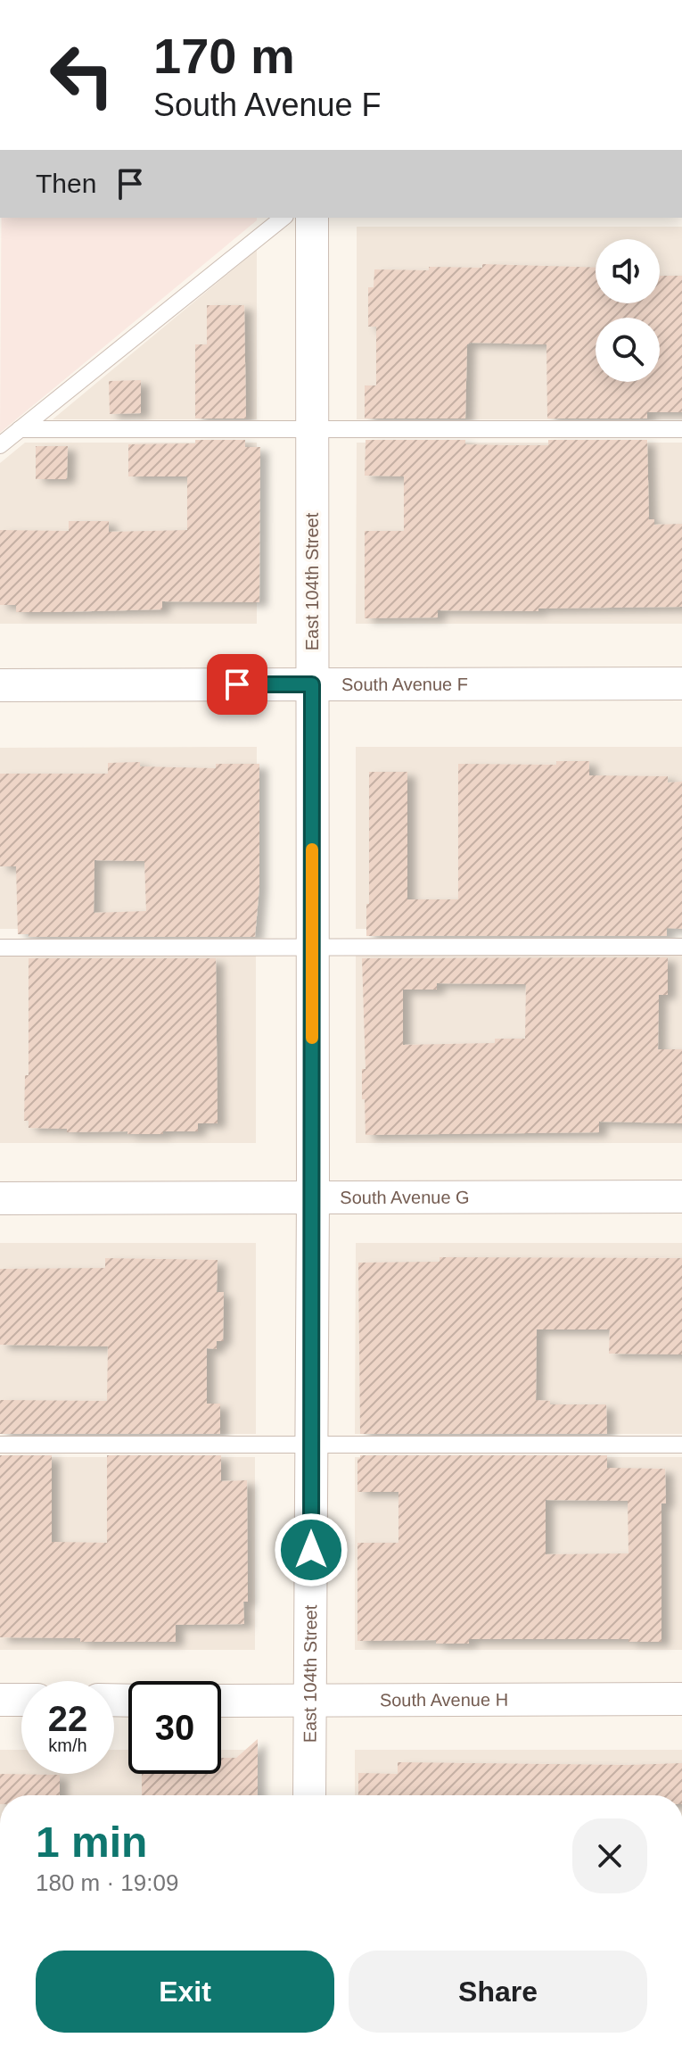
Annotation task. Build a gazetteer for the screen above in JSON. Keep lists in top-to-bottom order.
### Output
{
  "streets": {
    "street": [
      "East 104th Street",
      "South Avenue F",
      "South Avenue G",
      "South Avenue H"
    ]
  },
  "crossings": [
    ["East 104th Street", "South Avenue F"],
    ["East 104th Street", "South Avenue G"],
    ["East 104th Street", "South Avenue H"]
  ],
  "page": {
    "turn": ["170 m", "South Avenue F"],
    "then": "Then",
    "speed": "22 km/h",
    "limit": "30",
    "heading": ["1 min", "180 m · 19:09"],
    "buttons": ["Exit", "Share"]
  }
}
